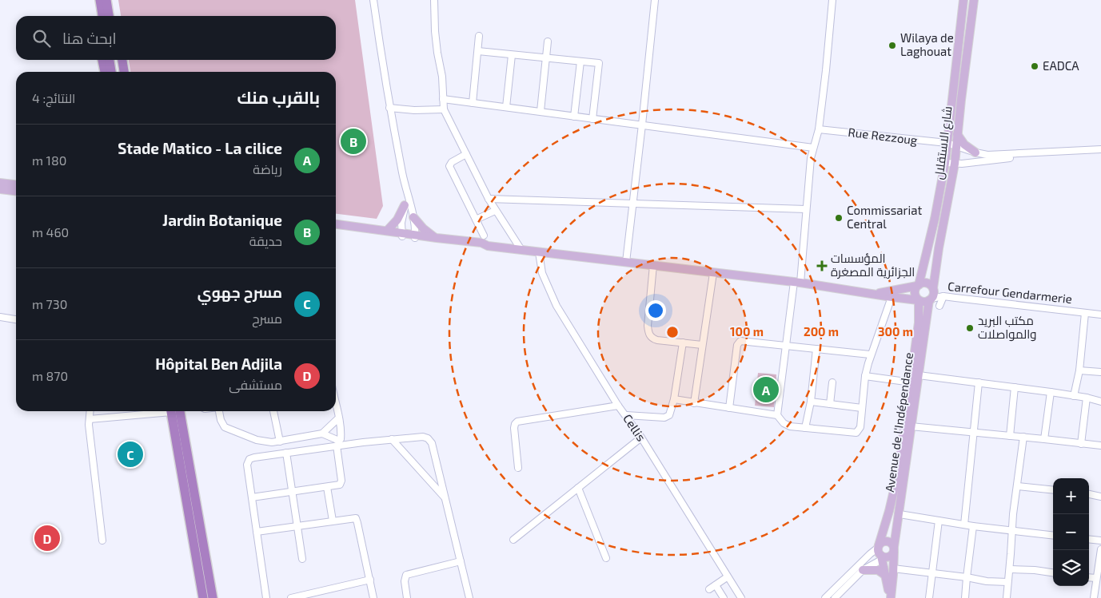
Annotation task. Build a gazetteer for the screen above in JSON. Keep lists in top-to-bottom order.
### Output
{
  "streets": {
    "main road": ["شارع الاستقلال", "Carrefour Gendarmerie", "Avenue de l'Indépendance"],
    "street": ["Rue Rezzoug", "Cellis"]
  },
  "crossings": [
    ["Rue Rezzoug", "شارع الاستقلال"],
    ["شارع الاستقلال", "Carrefour Gendarmerie"],
    ["شارع الاستقلال", "Avenue de l'Indépendance"],
    ["Carrefour Gendarmerie", "Avenue de l'Indépendance"]
  ],
  "places": {
    "other": [
      "Wilaya de Laghouat",
      "EADCA",
      "Commissariat Central",
      "مكتب البريد والمواصلات"
    ],
    "health": ["المؤسسات الجزائرية المصغرة"]
  },
  "page": {
    "search": "ابحث هنا",
    "heading": ["بالقرب منك", "النتائج: 4"],
    "list": [
      {
        "mark": "A",
        "name": "Stade Matico - La cilice",
        "note": "رياضة",
        "value": "180 m"
      },
      {
        "mark": "B",
        "name": "Jardin Botanique",
        "note": "حديقة",
        "value": "460 m"
      },
      {
        "mark": "C",
        "name": "مسرح جهوي",
        "note": "مسرح",
        "value": "730 m"
      },
      {
        "mark": "D",
        "name": "Hôpital Ben Adjila",
        "note": "مستشفى",
        "value": "870 m"
      }
    ],
    "pins": [
      "B",
      "A",
      "C",
      "D"
    ],
    "map_buttons": ["+", "−"]
  },
  "rings": ["100 m", "200 m", "300 m"]
}
